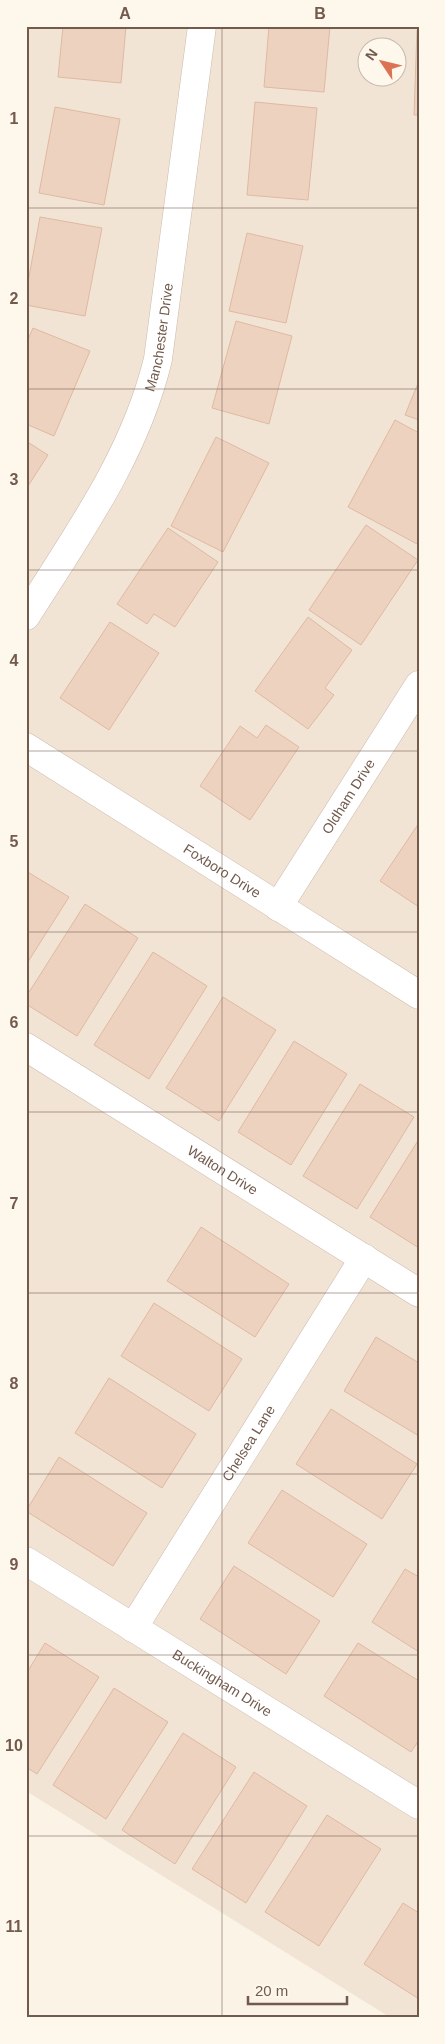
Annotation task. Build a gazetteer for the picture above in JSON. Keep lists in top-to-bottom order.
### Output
{
  "streets": {
    "street": [
      "Manchester Drive",
      "Oldham Drive",
      "Foxboro Drive",
      "Walton Drive",
      "Chelsea Lane",
      "Buckingham Drive"
    ]
  },
  "crossings": [
    ["Oldham Drive", "Foxboro Drive"],
    ["Walton Drive", "Chelsea Lane"],
    ["Chelsea Lane", "Buckingham Drive"]
  ],
  "scale_bar": "20 m",
  "north": "top left",
  "grid": {
    "columns": ["A", "B"],
    "rows": [
      "1",
      "2",
      "3",
      "4",
      "5",
      "6",
      "7",
      "8",
      "9",
      "10",
      "11"
    ]
  }
}
